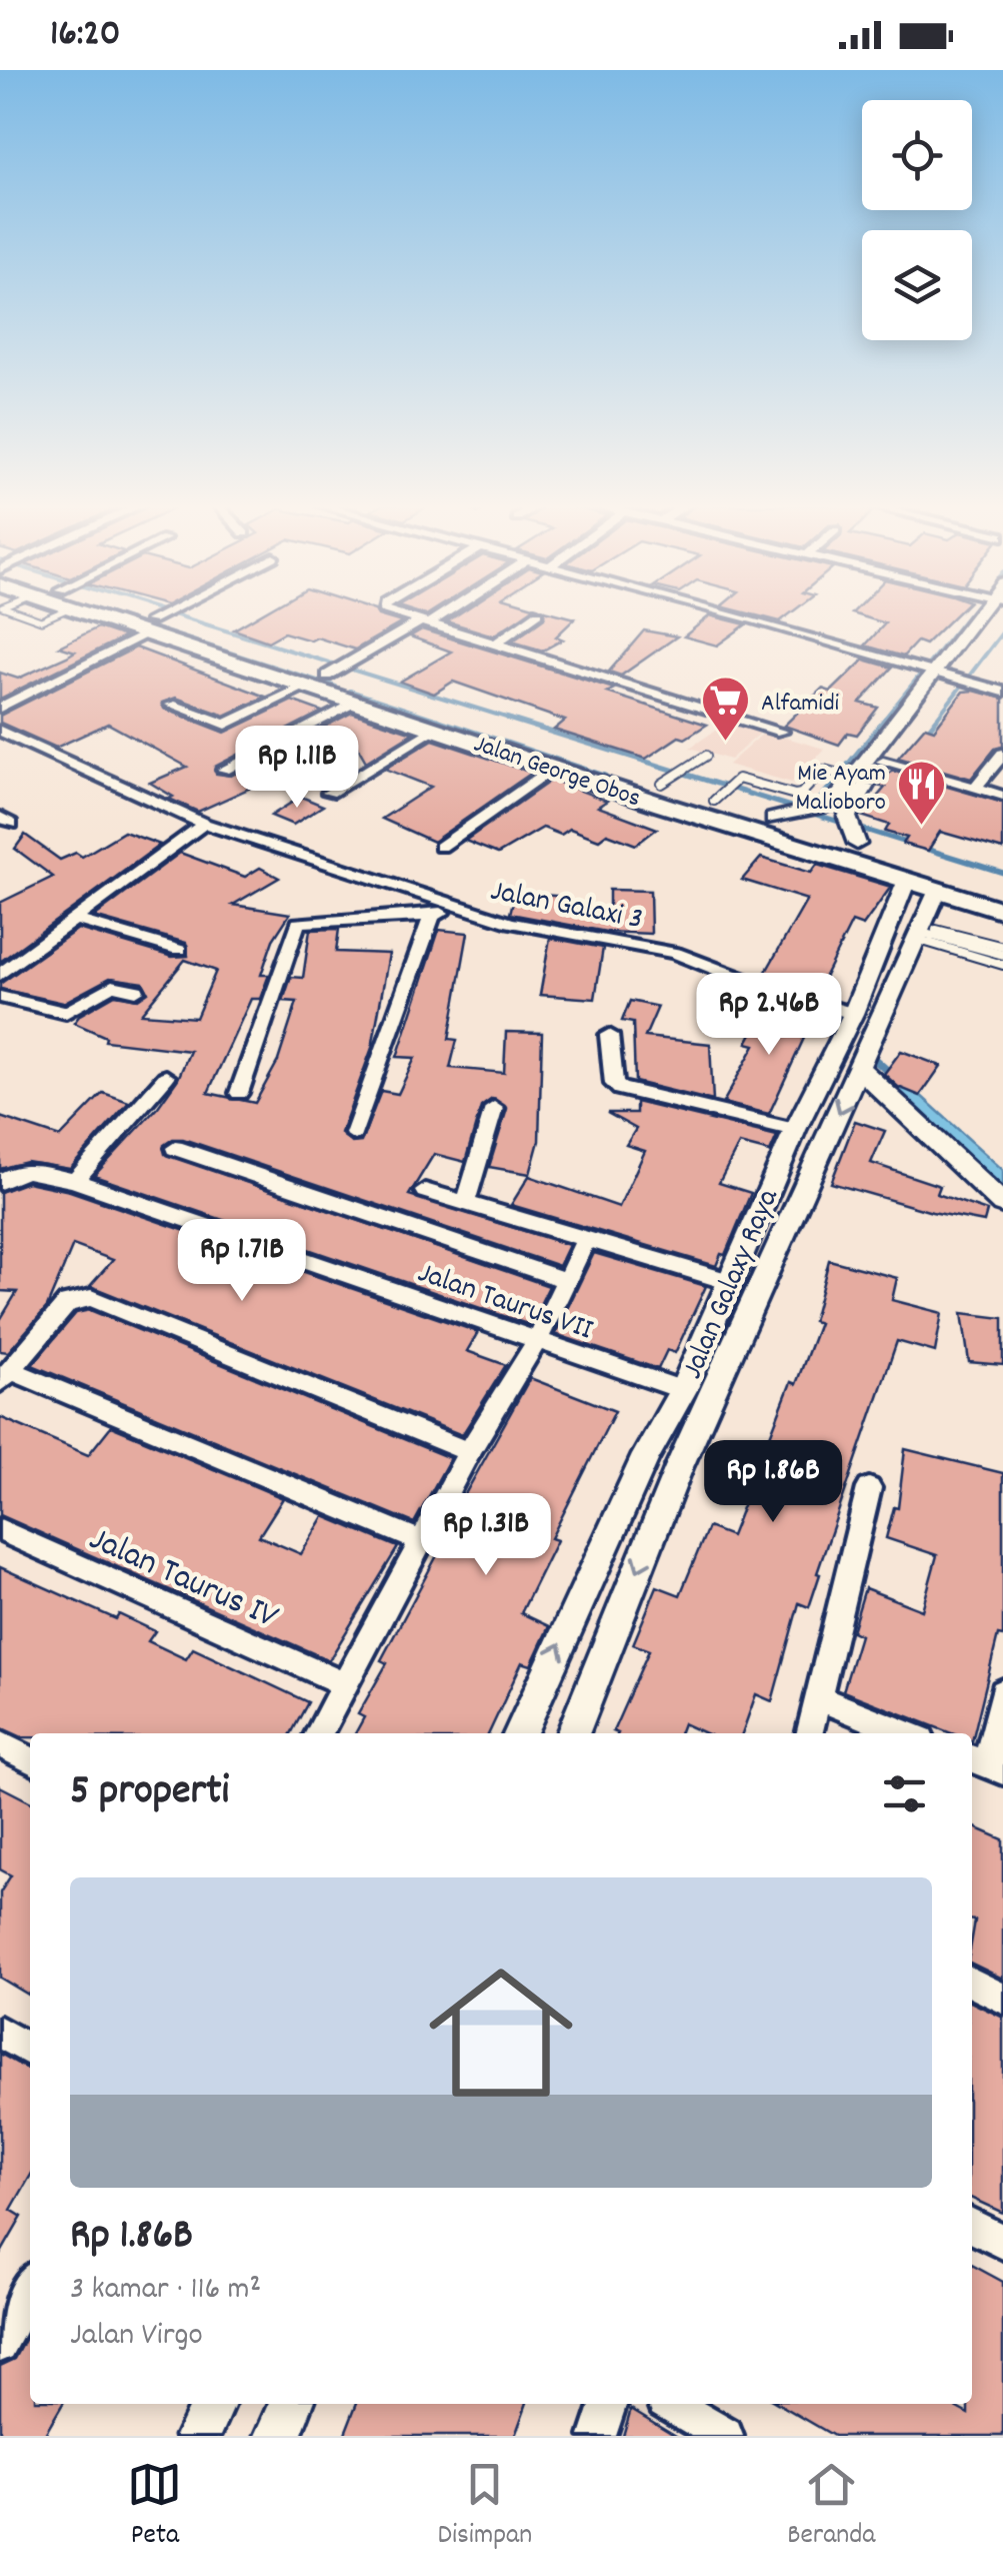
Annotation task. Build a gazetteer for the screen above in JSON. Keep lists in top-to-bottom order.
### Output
{
  "streets": {
    "main road": ["Jalan George Obos"],
    "street": [
      "Jalan Galaxi 3",
      "Jalan Galaxy Raya",
      "Jalan Taurus VII",
      "Jalan Taurus IV"
    ]
  },
  "crossings": [
    ["Jalan George Obos", "Jalan Galaxy Raya"],
    ["Jalan Galaxi 3", "Jalan Galaxy Raya"],
    ["Jalan Galaxy Raya", "Jalan Taurus VII"]
  ],
  "places": {
    "supermarket": ["Alfamidi"],
    "restaurant": ["Mie Ayam Malioboro"]
  },
  "page": {
    "status": "16:20",
    "price": [
      "Rp 1.11B",
      "Rp 2.46B",
      "Rp 1.71B",
      "Rp 1.86B",
      "Rp 1.31B"
    ],
    "heading": "5 properti",
    "list": [
      {
        "name": "Rp 1.86B",
        "note": "3 kamar · 116 m² · Jalan Virgo"
      }
    ],
    "tabs": ["Peta", "Disimpan", "Beranda"]
  }
}
